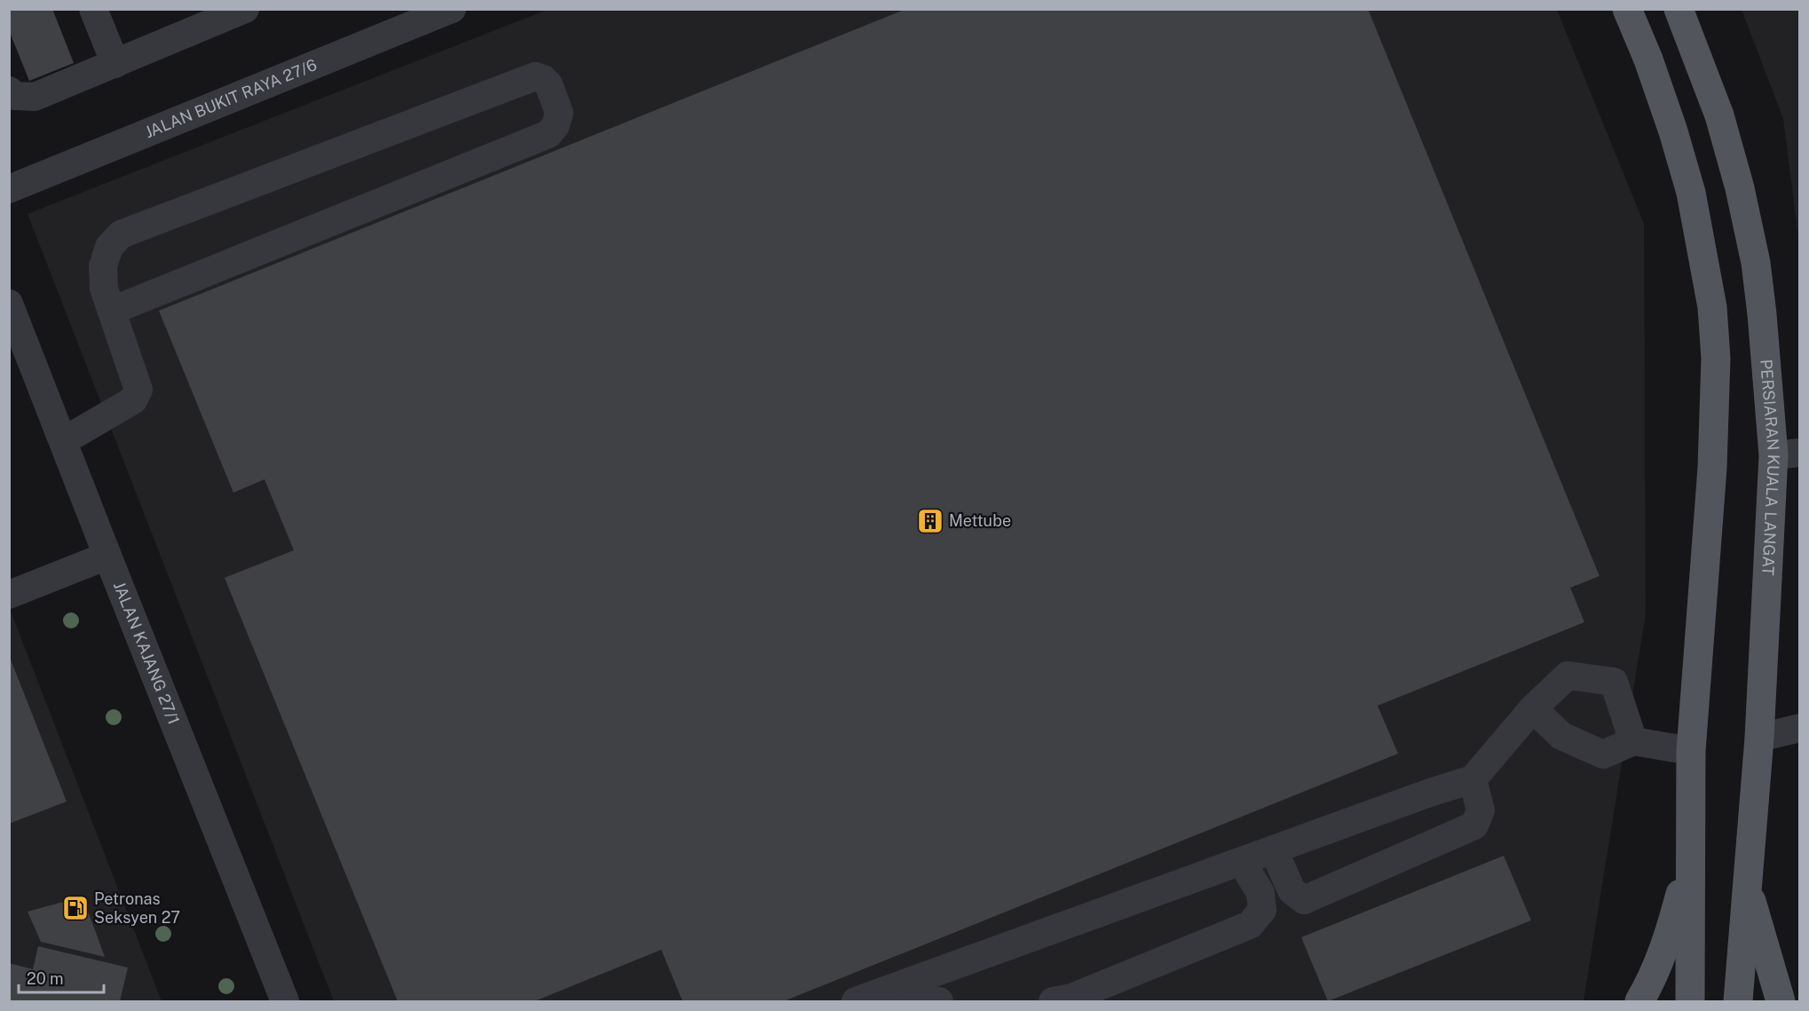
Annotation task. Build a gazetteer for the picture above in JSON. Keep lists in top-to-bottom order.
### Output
{
  "streets": {
    "main road": ["PERSIARAN KUALA LANGAT"],
    "street": ["JALAN BUKIT RAYA 27/6", "JALAN KAJANG 27/1"]
  },
  "places": {
    "building": ["Mettube"],
    "fuel station": ["Petronas Seksyen 27"]
  },
  "scale_bar": "20 m"
}
